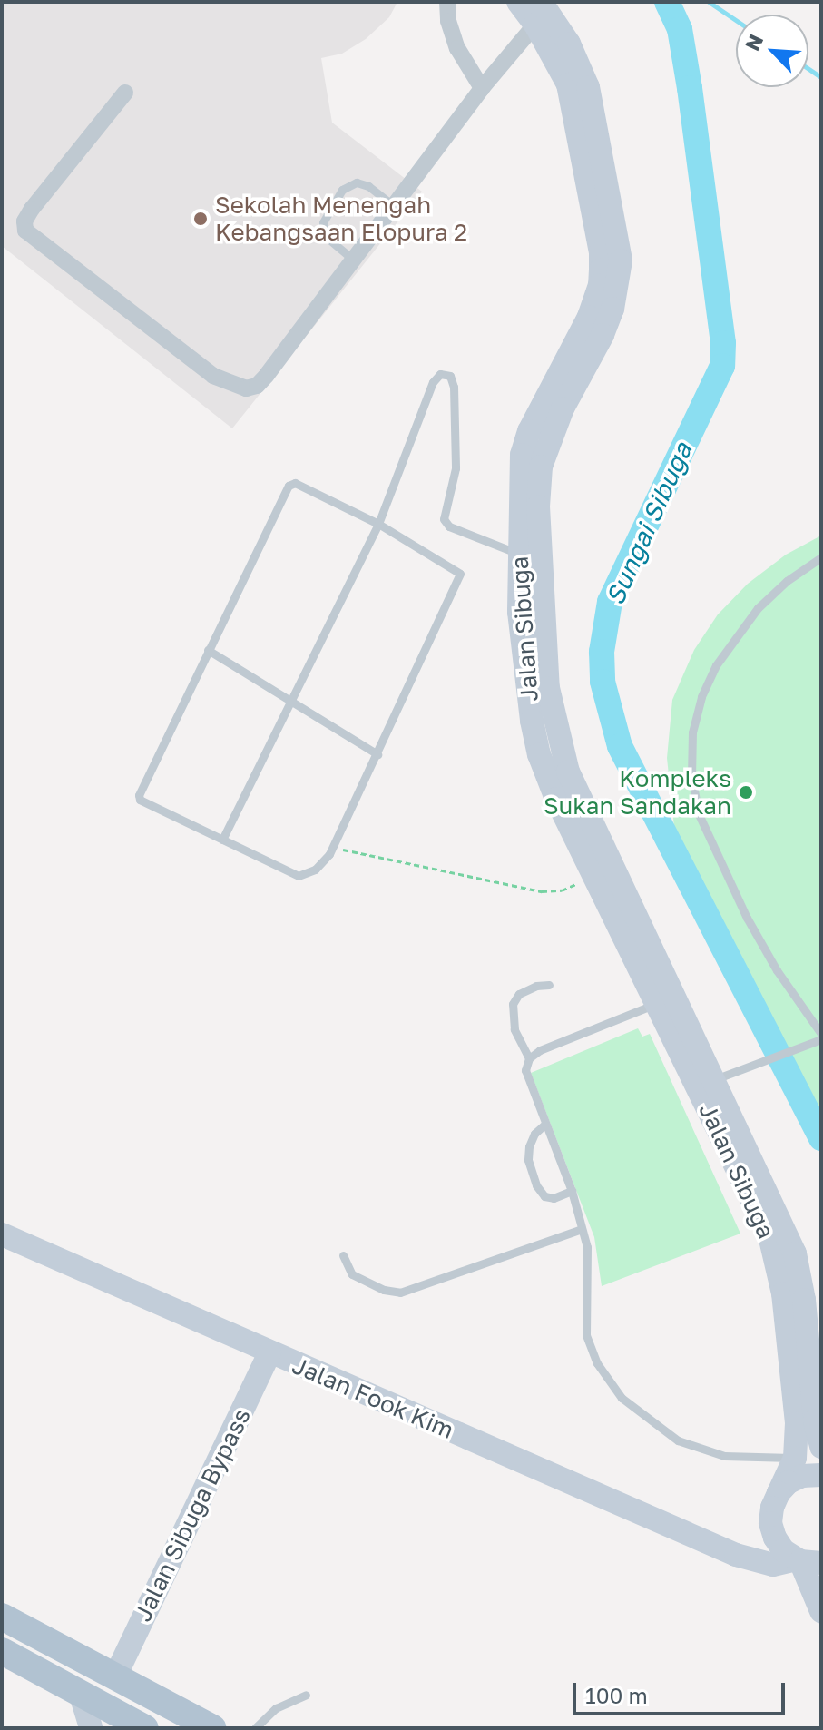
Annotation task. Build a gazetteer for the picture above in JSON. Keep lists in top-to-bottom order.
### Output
{
  "streets": {
    "main road": ["Jalan Sibuga", "Jalan Fook Kim", "Jalan Sibuga Bypass"]
  },
  "crossings": [
    ["Jalan Fook Kim", "Jalan Sibuga Bypass"]
  ],
  "water": ["Sungai Sibuga"],
  "places": ["Sekolah Menengah Kebangsaan Elopura 2", "Kompleks Sukan Sandakan"],
  "scale_bar": "100 m",
  "north": "top left"
}
